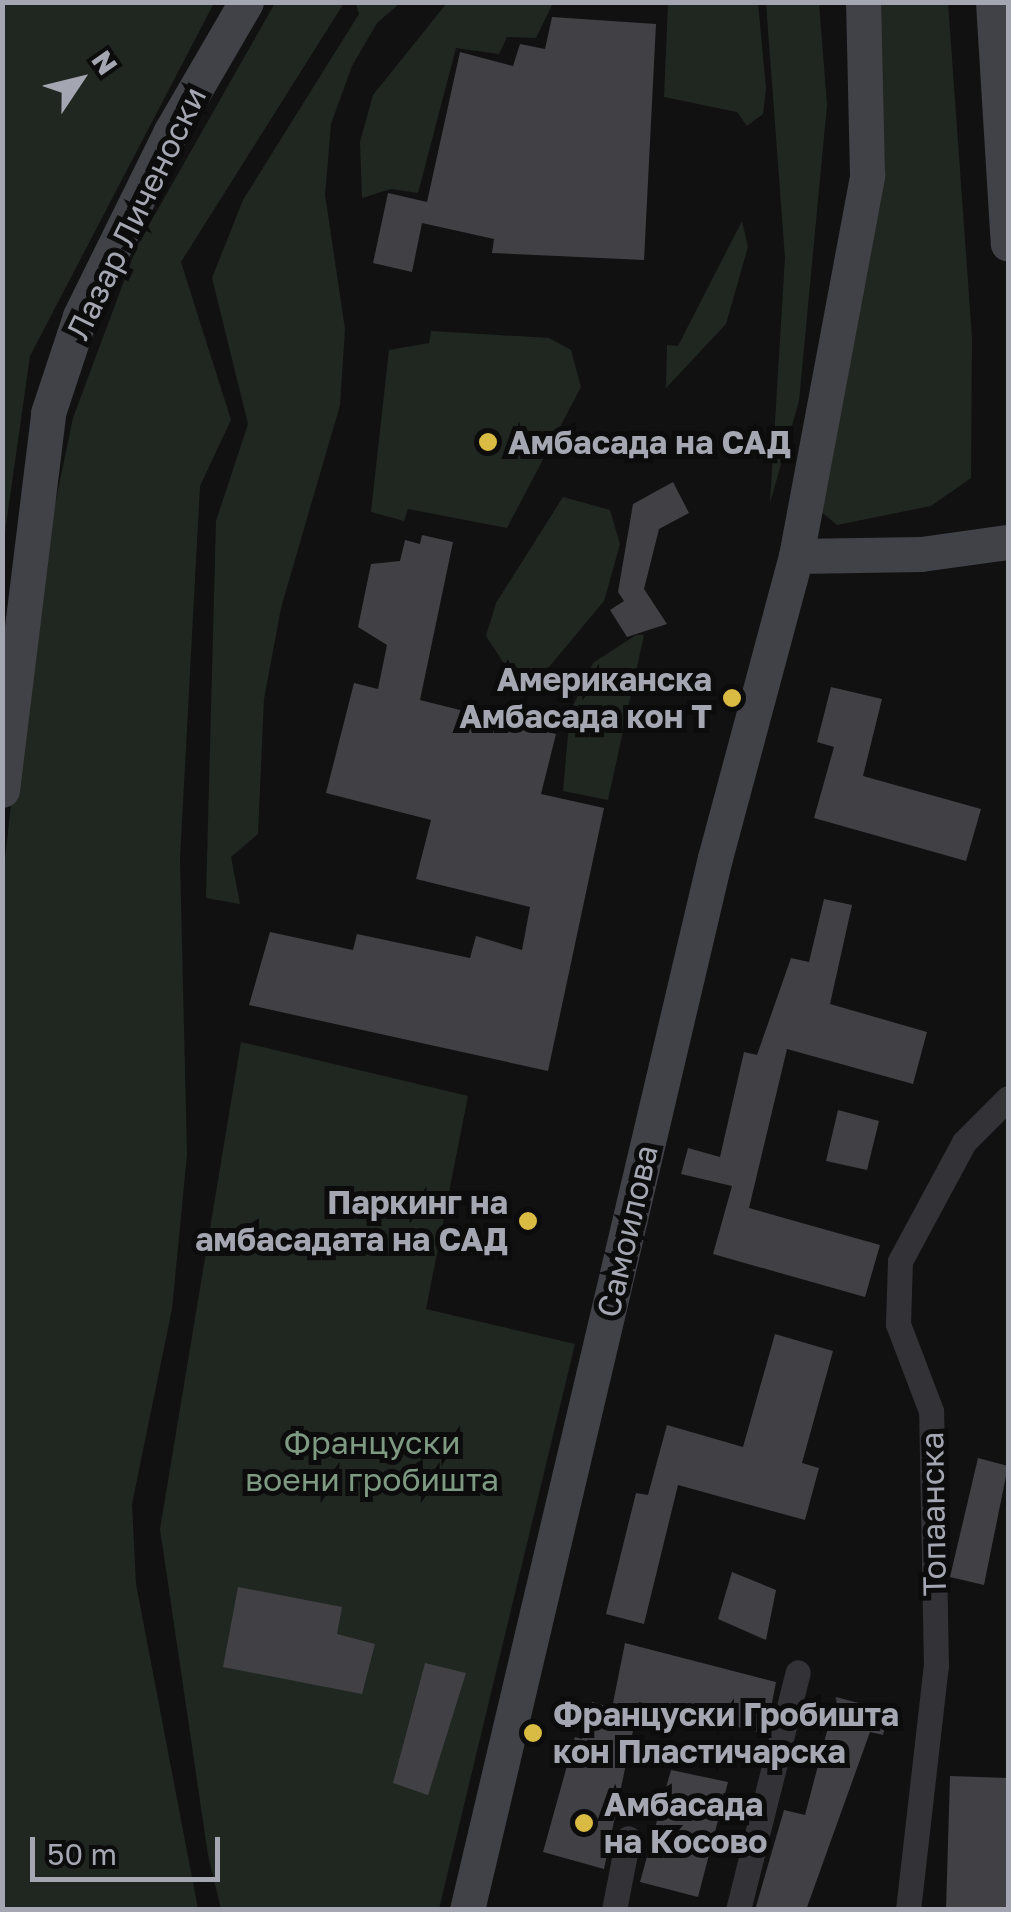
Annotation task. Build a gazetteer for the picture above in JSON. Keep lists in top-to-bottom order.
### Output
{
  "streets": {
    "street": ["Лазар Личеноски", "Самоилова", "Топаанска"]
  },
  "parks": ["Француски воени гробишта"],
  "places": [
    "Амбасада на САД",
    "Американска Амбасада кон Т",
    "Паркинг на амбасадата на САД",
    "Француски Гробишта кон Пластичарска",
    "Амбасада на Косово"
  ],
  "scale_bar": "50 m",
  "north": "top right"
}
